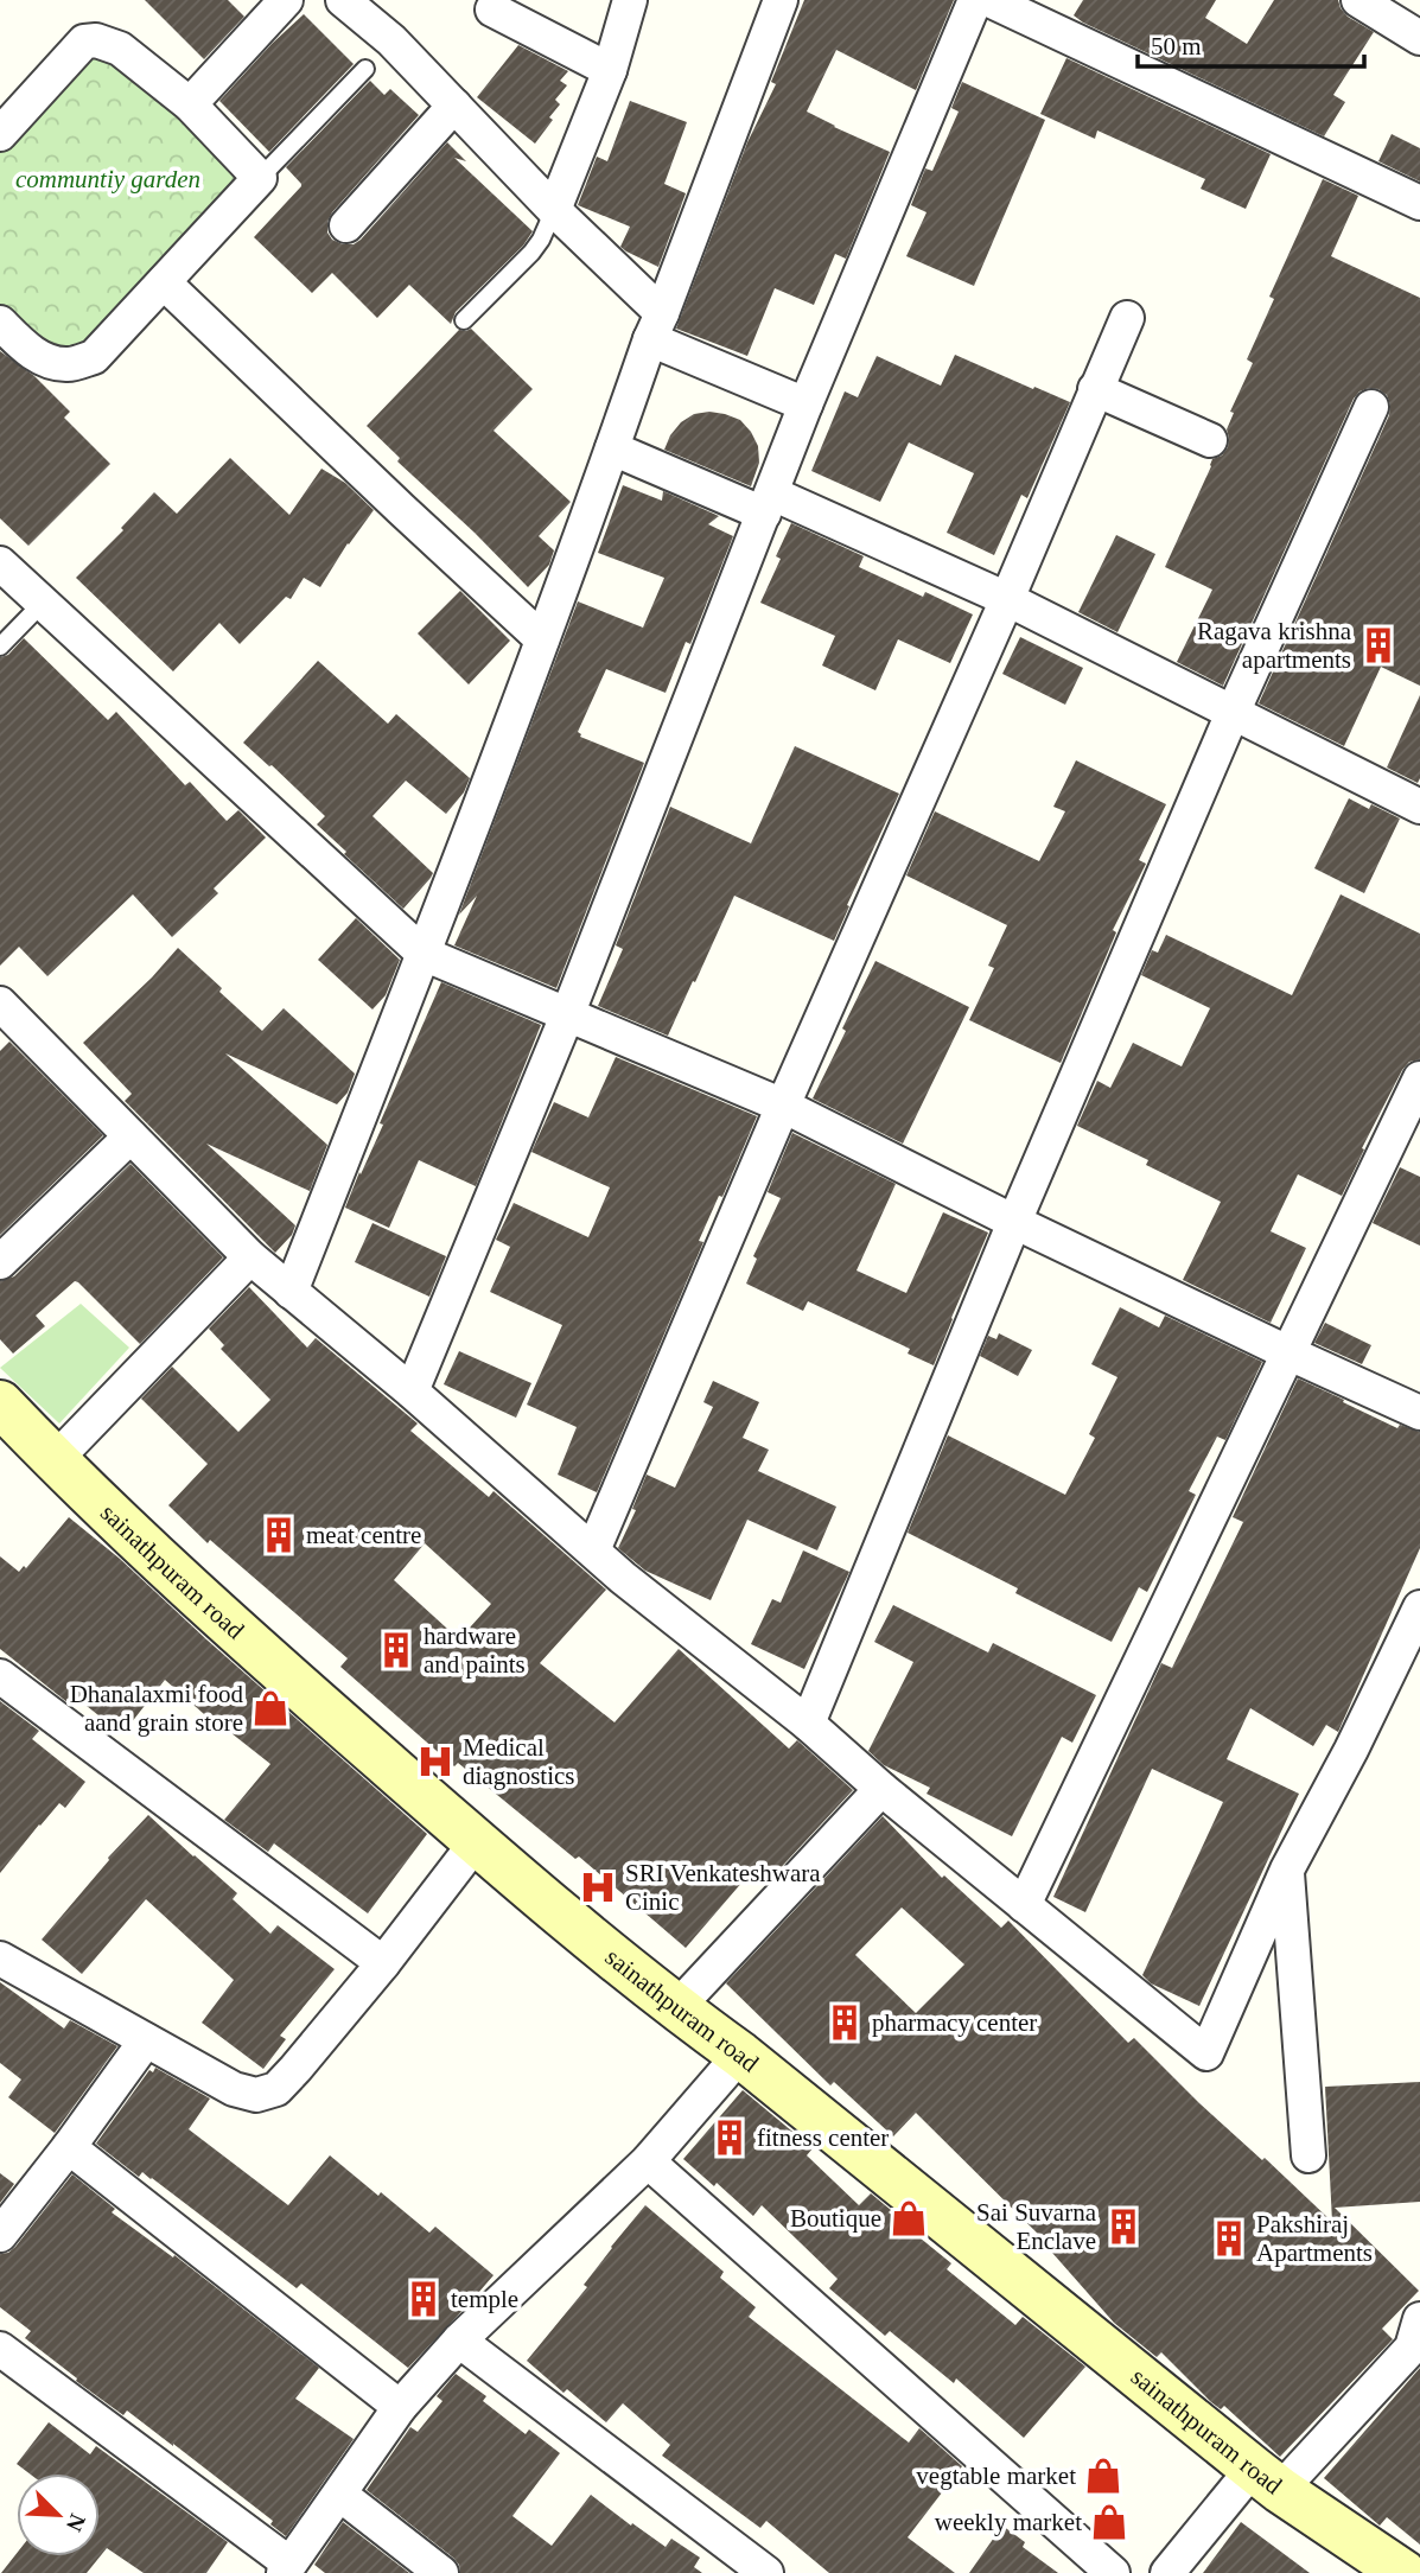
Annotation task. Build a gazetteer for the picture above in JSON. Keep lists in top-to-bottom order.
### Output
{
  "streets": {
    "street": ["sainathpuram road"]
  },
  "parks": ["communtiy garden"],
  "places": {
    "building": [
      "Ragava krishna apartments",
      "meat centre",
      "hardware and paints",
      "pharmacy center",
      "fitness center",
      "Sai Suvarna Enclave",
      "Pakshiraj Apartments",
      "temple"
    ],
    "shop": [
      "Dhanalaxmi food aand grain store",
      "Boutique",
      "vegtable market",
      "weekly market"
    ],
    "hospital": ["Medical diagnostics", "SRI Venkateshwara Cinic"]
  },
  "scale_bar": "50 m",
  "north": "bottom right"
}
